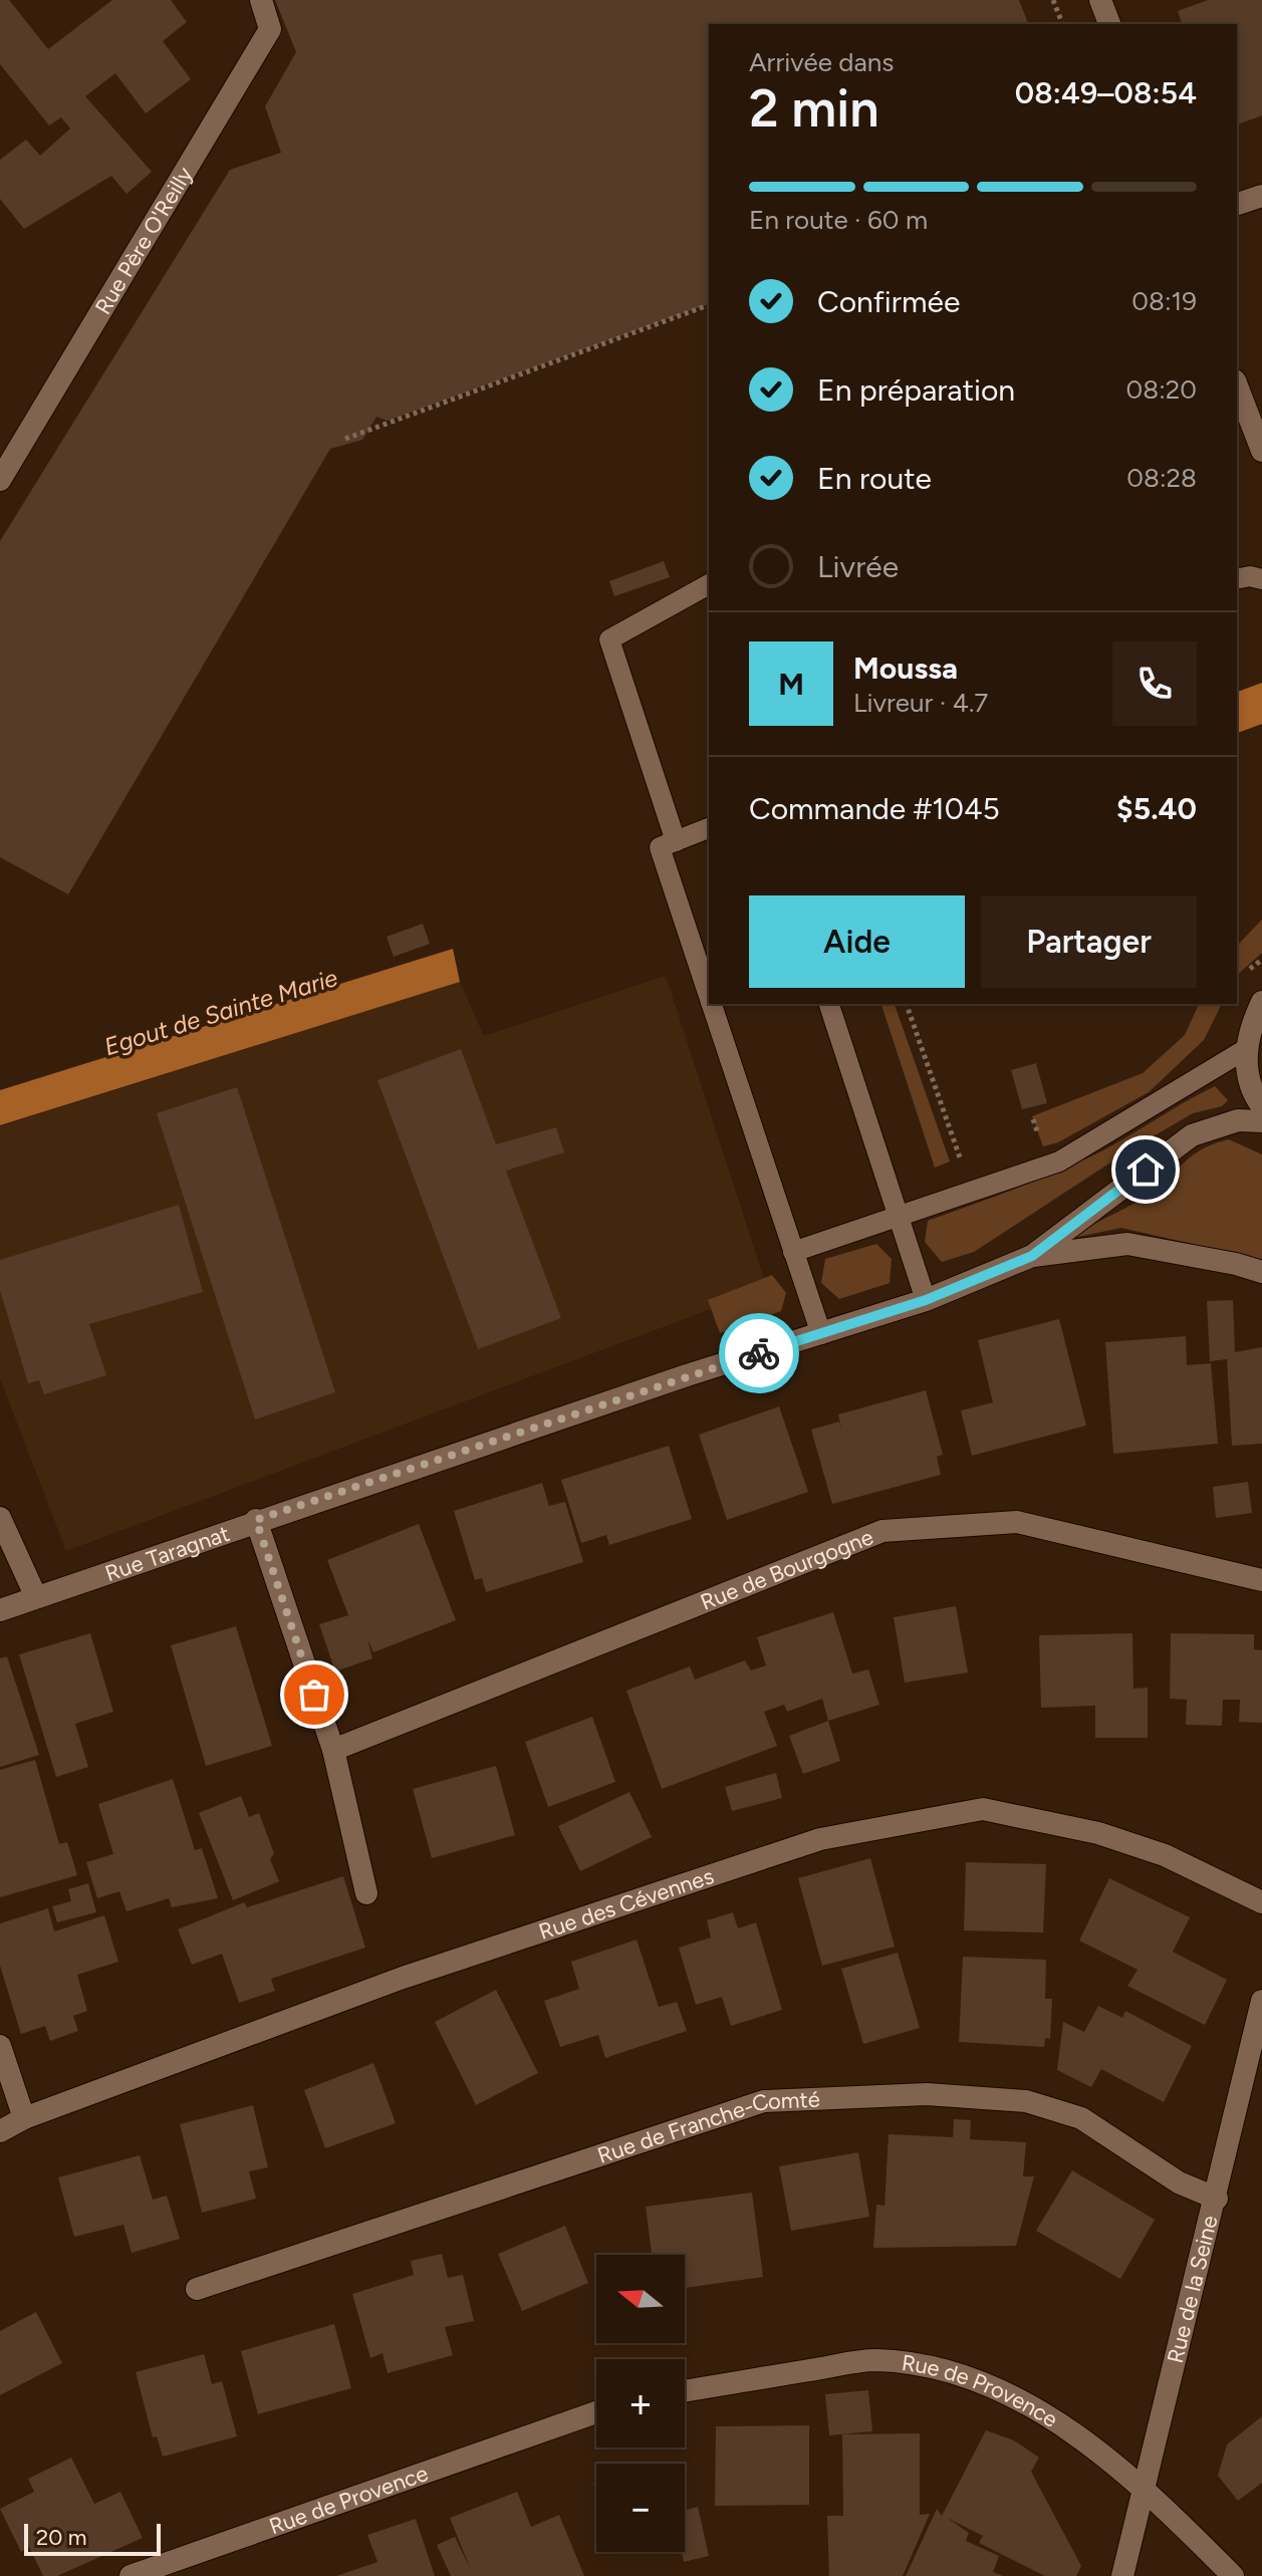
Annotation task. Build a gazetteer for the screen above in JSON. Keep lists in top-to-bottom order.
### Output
{
  "streets": {
    "street": [
      "Rue Père O'Reilly",
      "Rue Taragnat",
      "Rue de Bourgogne",
      "Rue des Cévennes",
      "Rue de Franche-Comté",
      "Rue de la Seine",
      "Rue de Provence"
    ]
  },
  "crossings": [
    ["Rue de Franche-Comté", "Rue de la Seine"],
    ["Rue de la Seine", "Rue de Provence"]
  ],
  "water": ["Egout de Sainte Marie"],
  "scale_bar": "20 m",
  "north": "left",
  "page": {
    "heading": ["2 min", "Arrivée dans", "08:49–08:54"],
    "panel": [
      "Moussa",
      "Livreur · 4.7",
      "Commande #1045",
      "$5.40"
    ],
    "bar": "En route · 60 m",
    "list": [
      ["Confirmée", "08:19"],
      ["En préparation", "08:20"],
      ["En route", "08:28"],
      "Livrée"
    ],
    "round": "M",
    "buttons": ["Aide", "Partager"],
    "map_buttons": ["+", "−"],
    "scale": "20 m"
  }
}
